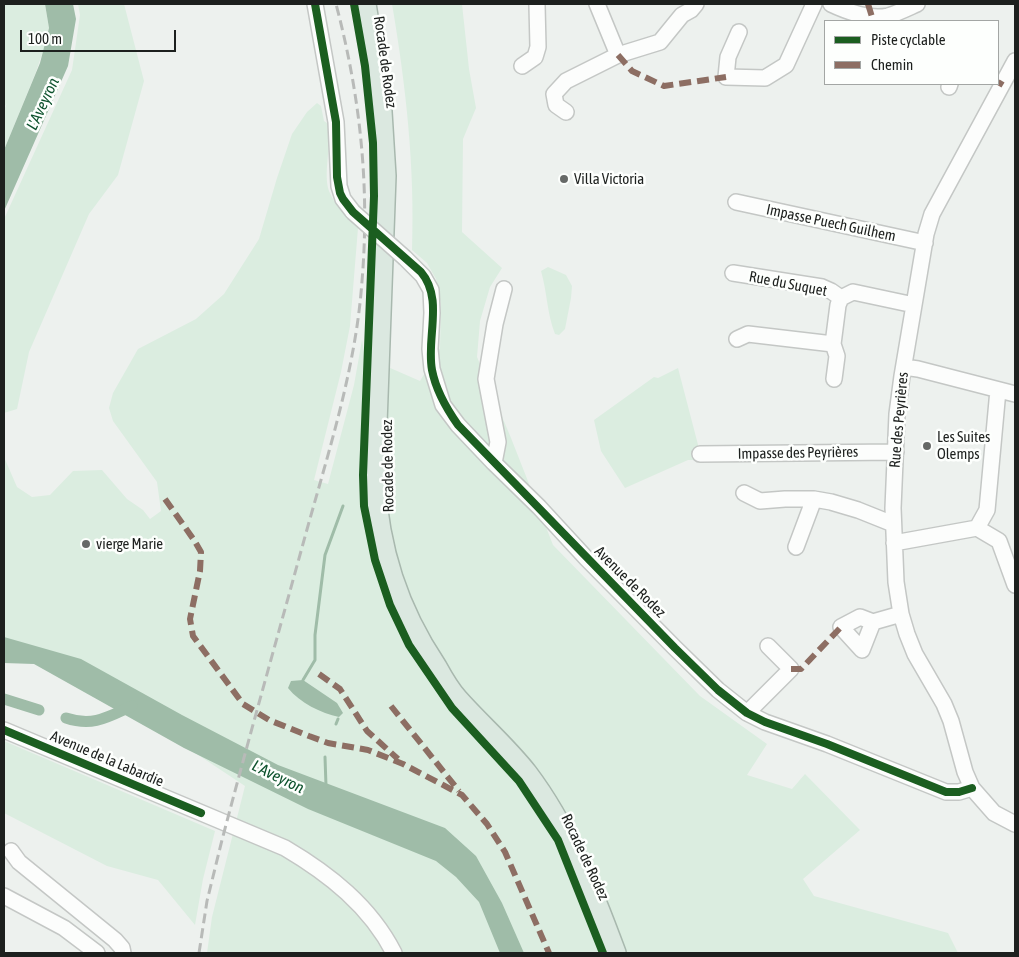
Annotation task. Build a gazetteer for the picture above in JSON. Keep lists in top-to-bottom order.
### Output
{
  "streets": {
    "highway": ["Rocade de Rodez"],
    "street": [
      "Impasse Puech Guilhem",
      "Rue du Suquet",
      "Rue des Peyrières",
      "Impasse des Peyrières",
      "Avenue de Rodez",
      "Avenue de la Labardie"
    ]
  },
  "crossings": [
    ["Impasse Puech Guilhem", "Rue des Peyrières"],
    ["Rue du Suquet", "Rue des Peyrières"],
    ["Rue des Peyrières", "Impasse des Peyrières"],
    ["Rue des Peyrières", "Avenue de Rodez"]
  ],
  "water": ["L'Aveyron"],
  "places": ["Villa Victoria", "Les Suites Olemps", "vierge Marie"],
  "legend": ["Piste cyclable", "Chemin"],
  "scale_bar": "100 m"
}
